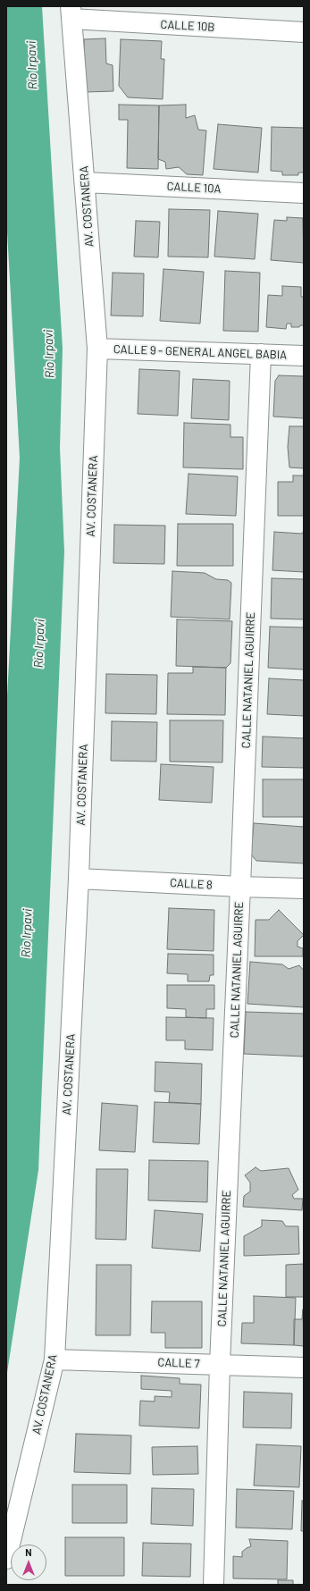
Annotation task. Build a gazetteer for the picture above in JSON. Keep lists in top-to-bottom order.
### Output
{
  "streets": {
    "street": [
      "CALLE 10B",
      "CALLE 10A",
      "AV. COSTANERA",
      "CALLE 9 - GENERAL ANGEL BABIA",
      "CALLE NATANIEL AGUIRRE",
      "CALLE 8",
      "CALLE 7"
    ]
  },
  "crossings": [
    ["CALLE 10B", "AV. COSTANERA"],
    ["CALLE 10A", "AV. COSTANERA"],
    ["AV. COSTANERA", "CALLE 9 - GENERAL ANGEL BABIA"],
    ["AV. COSTANERA", "CALLE 8"],
    ["AV. COSTANERA", "CALLE 7"],
    ["CALLE 9 - GENERAL ANGEL BABIA", "CALLE NATANIEL AGUIRRE"],
    ["CALLE NATANIEL AGUIRRE", "CALLE 8"],
    ["CALLE NATANIEL AGUIRRE", "CALLE 7"]
  ],
  "water": ["Río Irpavi"],
  "north": "top"
}
